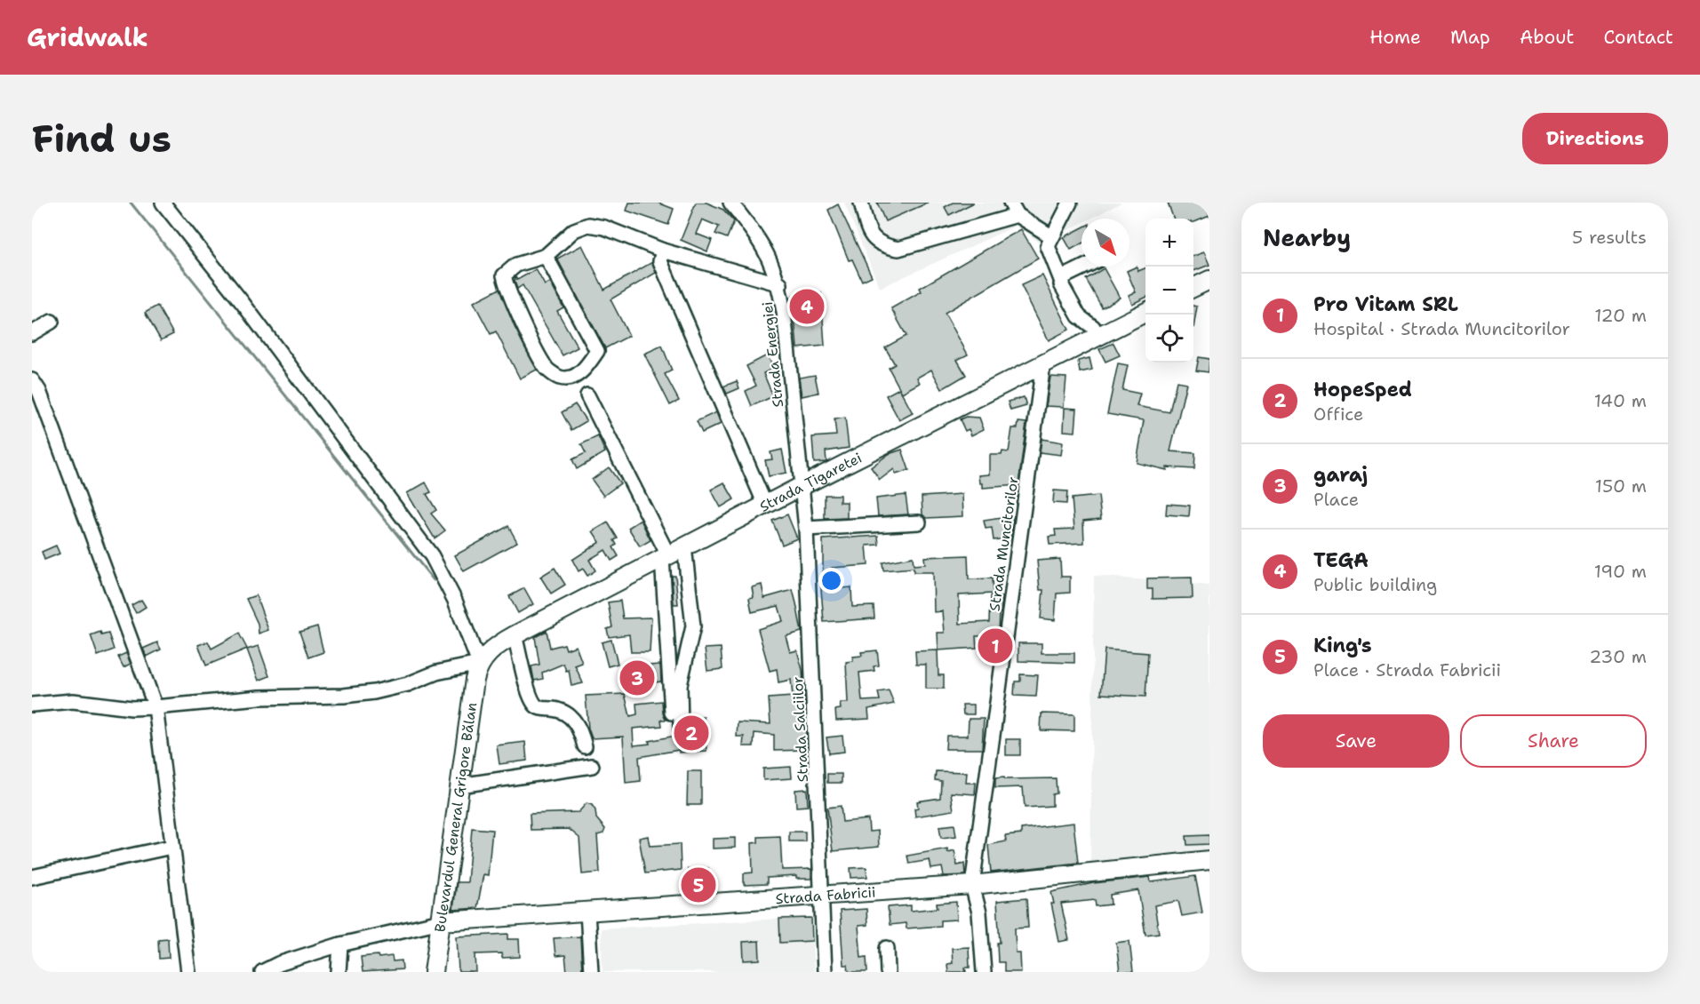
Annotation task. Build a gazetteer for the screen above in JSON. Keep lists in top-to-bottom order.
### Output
{
  "streets": {
    "main road": ["Strada Țigaretei", "Bulevardul General Grigore Bălan", "Strada Fabricii"],
    "street": ["Strada Energiei", "Strada Muncitorilor", "Strada Salciilor"]
  },
  "crossings": [
    ["Strada Energiei", "Strada Țigaretei"],
    ["Strada Energiei", "Strada Salciilor"],
    ["Strada Țigaretei", "Strada Muncitorilor"],
    ["Strada Țigaretei", "Strada Salciilor"],
    ["Strada Țigaretei", "Bulevardul General Grigore Bălan"],
    ["Strada Muncitorilor", "Strada Fabricii"],
    ["Strada Salciilor", "Strada Fabricii"],
    ["Bulevardul General Grigore Bălan", "Strada Fabricii"]
  ],
  "north": "bottom right",
  "page": {
    "header": "Gridwalk",
    "nav": [
      "Home",
      "Map",
      "About",
      "Contact"
    ],
    "buttons": [
      "Directions",
      ["Save", "Share"]
    ],
    "title": "Find us",
    "heading": ["Nearby", "5 results"],
    "map_buttons": ["+", "−"],
    "list": [
      {
        "mark": "1",
        "name": "Pro Vitam SRL",
        "note": "Hospital · Strada Muncitorilor",
        "value": "120 m"
      },
      {
        "mark": "2",
        "name": "HopeSped",
        "note": "Office",
        "value": "140 m"
      },
      {
        "mark": "3",
        "name": "garaj",
        "note": "Place",
        "value": "150 m"
      },
      {
        "mark": "4",
        "name": "TEGA",
        "note": "Public building",
        "value": "190 m"
      },
      {
        "mark": "5",
        "name": "King's",
        "note": "Place · Strada Fabricii",
        "value": "230 m"
      }
    ],
    "pins": [
      "4",
      "1",
      "3",
      "2",
      "5"
    ]
  }
}
